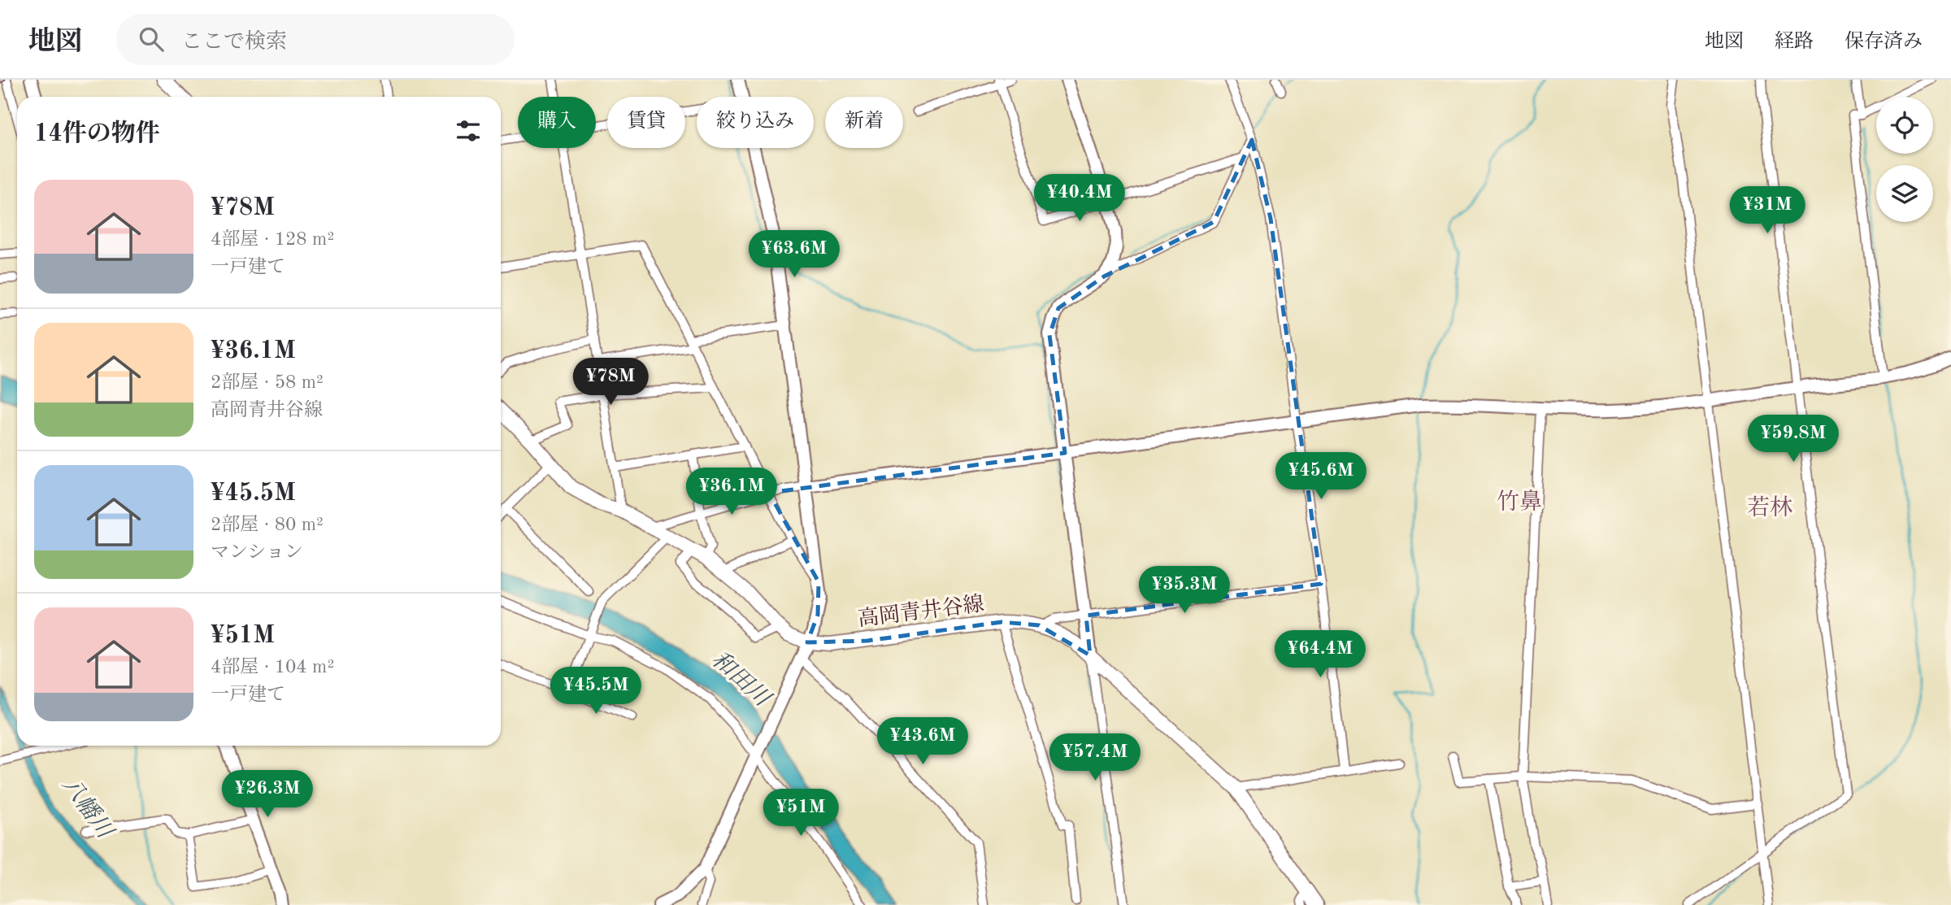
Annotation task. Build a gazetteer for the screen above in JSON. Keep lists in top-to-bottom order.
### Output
{
  "streets": {
    "main road": ["高岡青井谷線"]
  },
  "districts": ["竹鼻", "若林"],
  "water": ["和田川", "八幡川"],
  "page": {
    "header": "地図",
    "search": "ここで検索",
    "nav": ["地図", "経路", "保存済み"],
    "chip": [
      "購入",
      "賃貸",
      "絞り込み",
      "新着"
    ],
    "heading": "14件の物件",
    "list": [
      {
        "name": "¥78M",
        "note": "4部屋 · 128 m² · 一戸建て"
      },
      {
        "name": "¥36.1M",
        "note": "2部屋 · 58 m² · 高岡青井谷線"
      },
      {
        "name": "¥45.5M",
        "note": "2部屋 · 80 m² · マンション"
      },
      {
        "name": "¥51M",
        "note": "4部屋 · 104 m² · 一戸建て"
      }
    ],
    "price": [
      "¥40.4M",
      "¥31M",
      "¥63.6M",
      "¥78M",
      "¥59.8M",
      "¥45.6M",
      "¥36.1M",
      "¥35.3M",
      "¥64.4M",
      "¥45.5M",
      "¥43.6M",
      "¥57.4M",
      "¥26.3M",
      "¥51M"
    ]
  }
}
